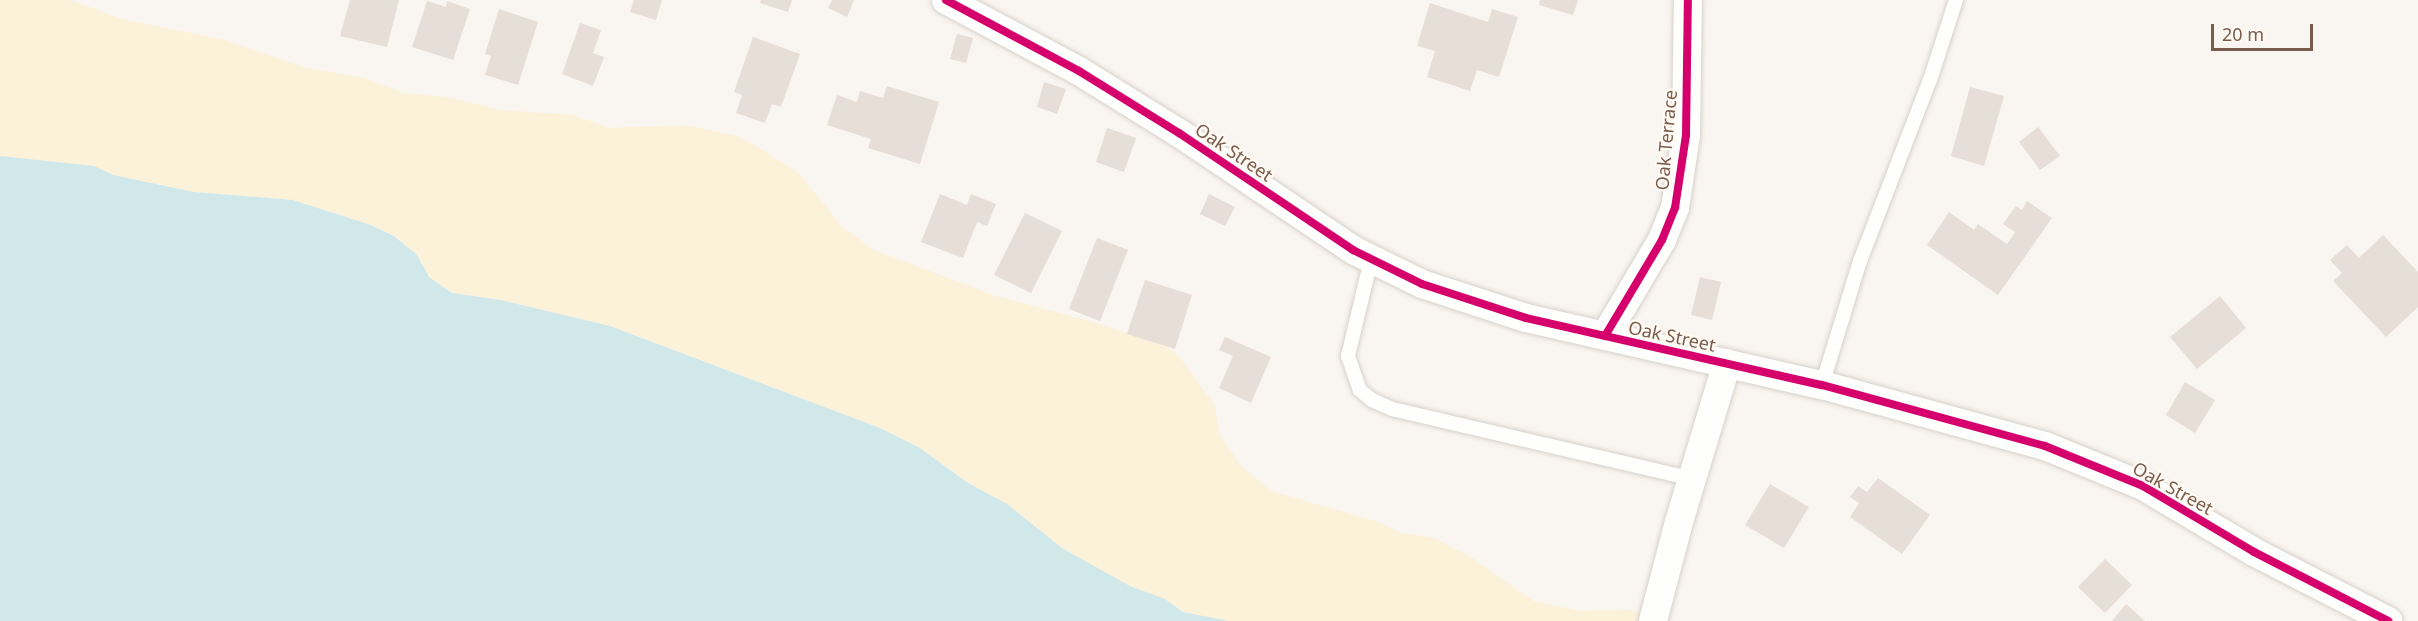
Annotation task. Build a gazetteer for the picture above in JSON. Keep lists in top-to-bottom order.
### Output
{
  "streets": {
    "street": ["Oak Terrace", "Oak Street"]
  },
  "crossings": [
    ["Oak Terrace", "Oak Street"]
  ],
  "scale_bar": "20 m"
}
